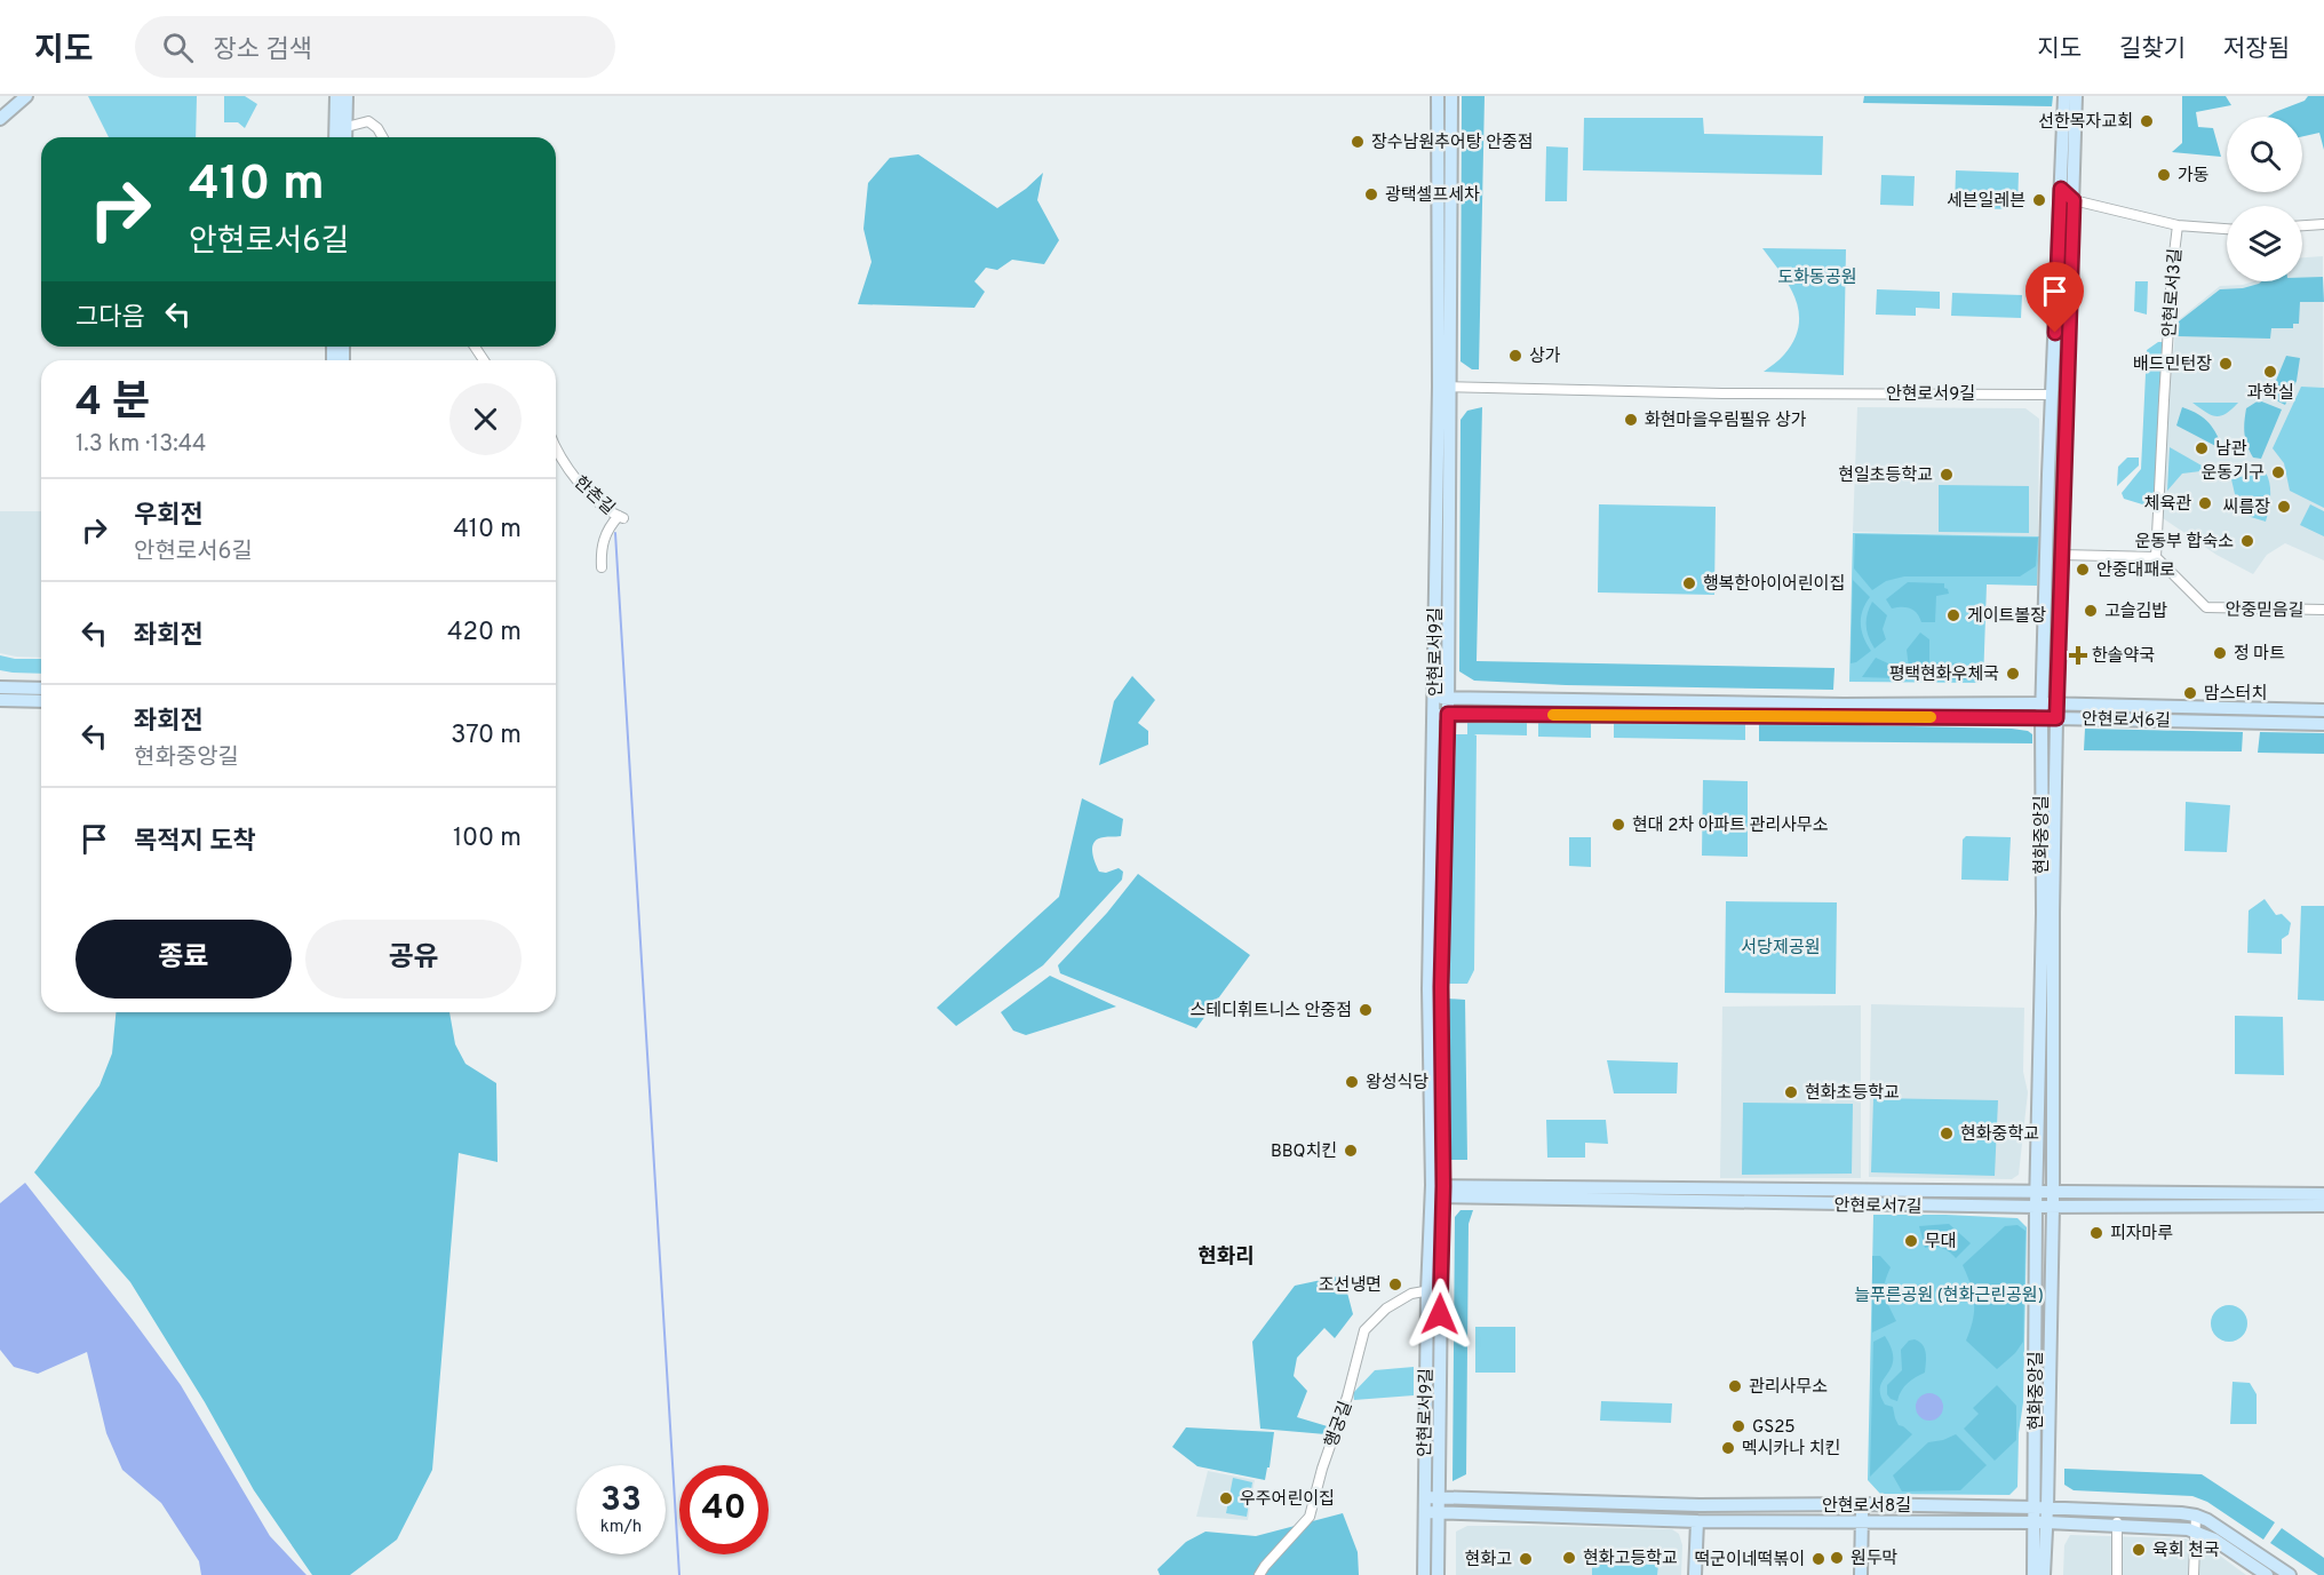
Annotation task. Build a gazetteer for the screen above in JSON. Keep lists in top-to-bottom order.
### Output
{
  "streets": {
    "street": [
      "안현로서3길",
      "안현로서9길",
      "한촌길",
      "안중믿음길",
      "안현로서6길",
      "현화중앙길",
      "안현로서7길",
      "행궁길",
      "안현로서8길"
    ]
  },
  "crossings": [
    ["안현로서3길", "안중믿음길"],
    ["안현로서3길", "현화중앙길"],
    ["안현로서9길", "안현로서6길"],
    ["안현로서9길", "현화중앙길"],
    ["안현로서9길", "안현로서7길"],
    ["안현로서9길", "행궁길"],
    ["안현로서9길", "안현로서8길"],
    ["안현로서6길", "현화중앙길"],
    ["현화중앙길", "안현로서7길"],
    ["현화중앙길", "안현로서8길"]
  ],
  "districts": ["현화리"],
  "parks": ["도화동공원", "서당제공원", "늘푸른공원 (현화근린공원)"],
  "places": {
    "other": [
      "선한목자교회",
      "장수남원추어탕 안중점",
      "가동",
      "광택셀프세차",
      "세븐일레븐",
      "상가",
      "배드민턴장",
      "과학실",
      "화현마을우림필유 상가",
      "남관",
      "운동기구",
      "현일초등학교",
      "체육관",
      "씨름장",
      "운동부 합숙소",
      "안중대패로",
      "행복한아이어린이집",
      "고슬김밥",
      "게이트볼장",
      "정 마트",
      "평택현화우체국",
      "맘스터치",
      "현대 2차 아파트 관리사무소",
      "스테디휘트니스 안중점",
      "왕성식당",
      "현화초등학교",
      "현화중학교",
      "BBQ치킨",
      "피자마루",
      "무대",
      "조선냉면",
      "관리사무소",
      "GS25",
      "멕시카나 치킨",
      "우주어린이집",
      "육회 천국",
      "현화고등학교",
      "원두막",
      "현화고",
      "떡군이네떡볶이"
    ],
    "health": ["한솔약국"]
  },
  "page": {
    "header": "지도",
    "search": "장소 검색",
    "nav": ["지도", "길찾기", "저장됨"],
    "turn": ["410 m", "안현로서6길"],
    "then": "그다음",
    "heading": ["4 분", "1.3 km · 13:44"],
    "list": [
      {
        "name": "우회전",
        "note": "안현로서6길",
        "value": "410 m"
      },
      {
        "name": "좌회전",
        "value": "420 m"
      },
      {
        "name": "좌회전",
        "note": "현화중앙길",
        "value": "370 m"
      },
      {
        "name": "목적지 도착",
        "value": "100 m"
      }
    ],
    "buttons": ["종료", "공유"],
    "speed": "33 km/h",
    "limit": "40"
  }
}
